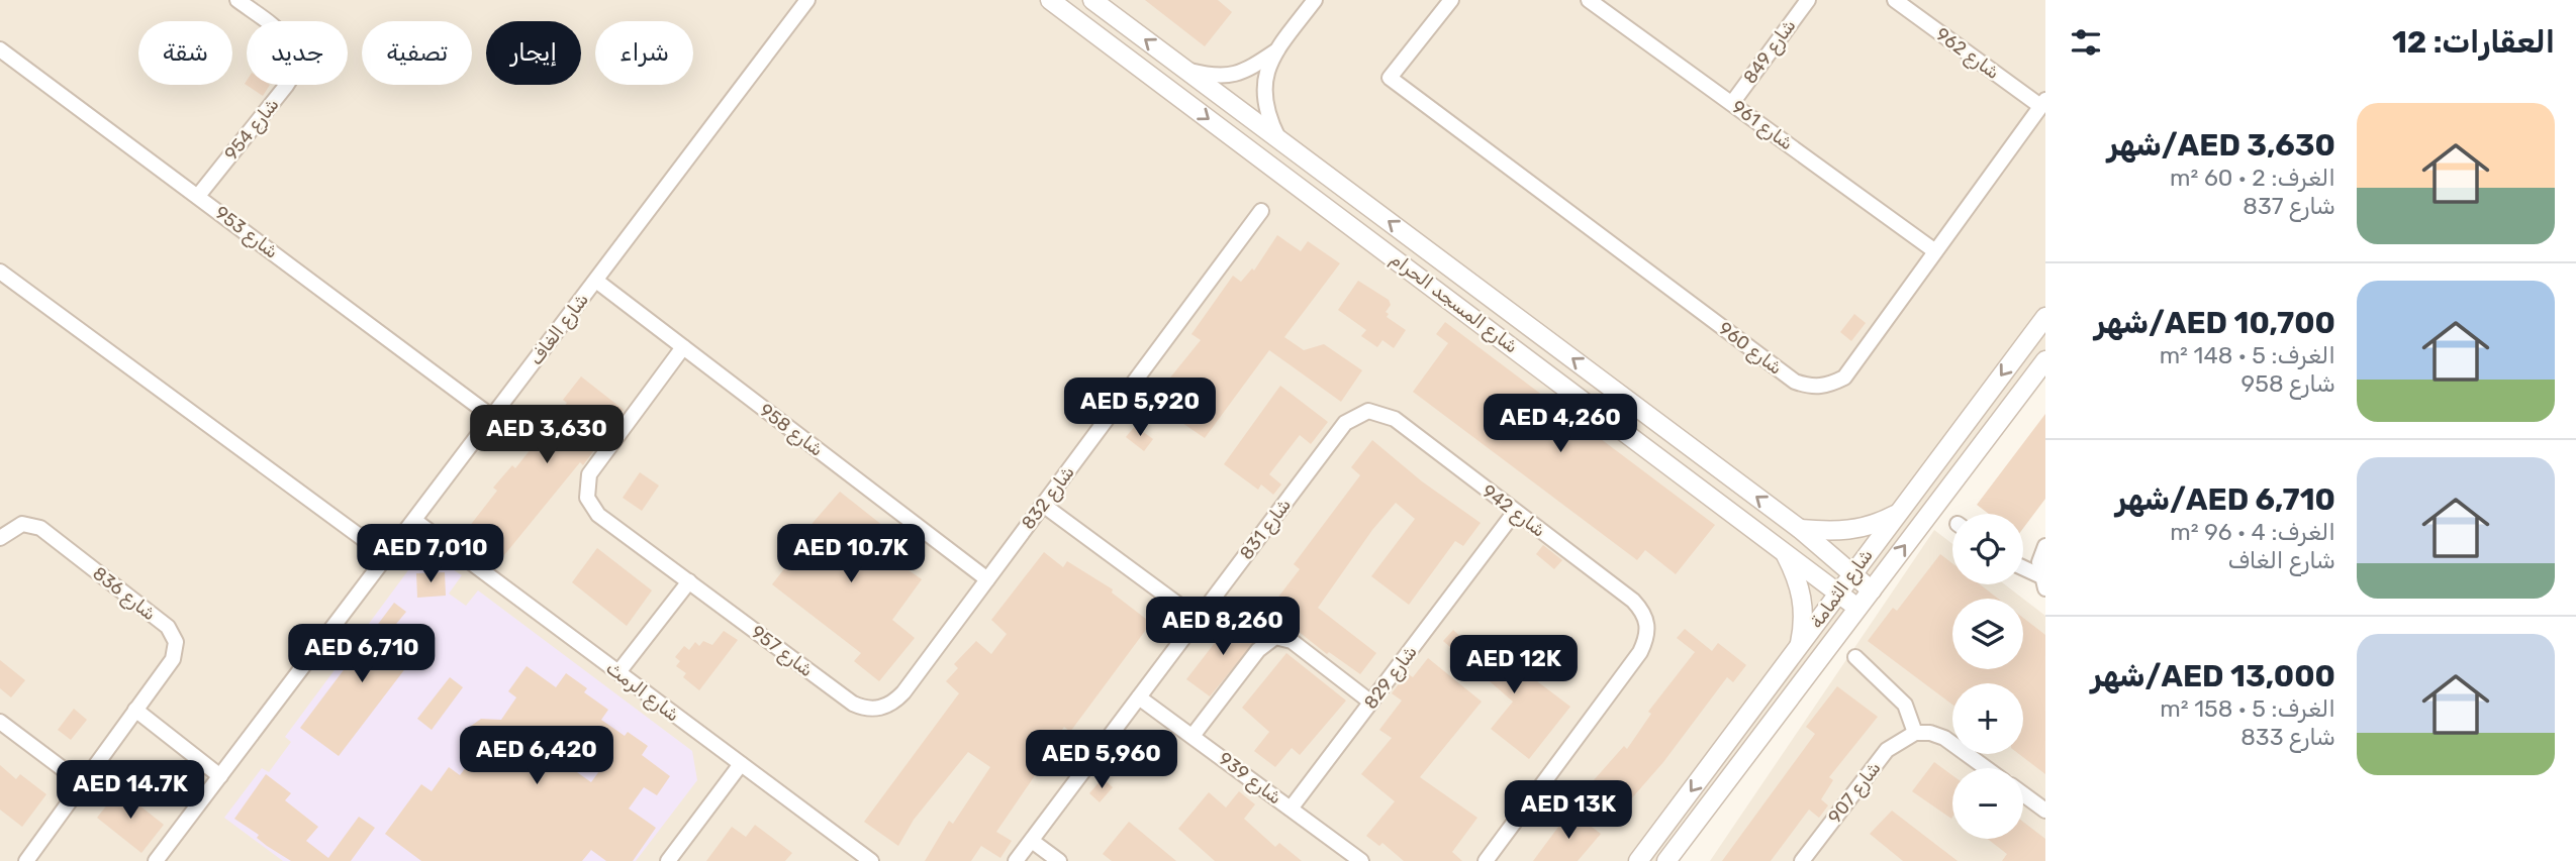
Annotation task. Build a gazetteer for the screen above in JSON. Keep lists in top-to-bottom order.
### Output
{
  "streets": {
    "street": [
      "شارع 849",
      "شارع 962",
      "شارع 961",
      "شارع 954",
      "شارع 953",
      "شارع المسجد الحرام",
      "شارع الغاف",
      "شارع 960",
      "شارع 958",
      "شارع 832",
      "شارع 942",
      "شارع 831",
      "شارع الثمامة",
      "شارع 836",
      "شارع 957",
      "شارع 829",
      "شارع الرمث",
      "شارع 939",
      "شارع 907"
    ]
  },
  "crossings": [
    ["شارع 849", "شارع 961"],
    ["شارع 962", "شارع 960"],
    ["شارع 961", "شارع 960"],
    ["شارع 954", "شارع 953"],
    ["شارع 953", "شارع الغاف"],
    ["شارع المسجد الحرام", "شارع الثمامة"],
    ["شارع الغاف", "شارع 958"],
    ["شارع الغاف", "شارع الرمث"],
    ["شارع 958", "شارع 832"],
    ["شارع 958", "شارع 957"],
    ["شارع 832", "شارع 957"],
    ["شارع 942", "شارع 831"],
    ["شارع 942", "شارع 829"],
    ["شارع 831", "شارع 939"],
    ["شارع 829", "شارع 939"]
  ],
  "page": {
    "heading": "العقارات: 12",
    "chip": [
      "شراء",
      "إيجار",
      "تصفية",
      "جديد",
      "شقة"
    ],
    "list": [
      {
        "name": "AED 3,630/شهر",
        "note": "الغرف: 2 · 60 m² · شارع 837"
      },
      {
        "name": "AED 10,700/شهر",
        "note": "الغرف: 5 · 148 m² · شارع 958"
      },
      {
        "name": "AED 6,710/شهر",
        "note": "الغرف: 4 · 96 m² · شارع الغاف"
      },
      {
        "name": "AED 13,000/شهر",
        "note": "الغرف: 5 · 158 m² · شارع 833"
      }
    ],
    "price": [
      "AED 5,920",
      "AED 4,260",
      "AED 3,630",
      "AED 7,010",
      "AED 10.7K",
      "AED 8,260",
      "AED 6,710",
      "AED 12K",
      "AED 6,420",
      "AED 5,960",
      "AED 14.7K",
      "AED 13K"
    ],
    "map_buttons": ["+", "−"]
  }
}
